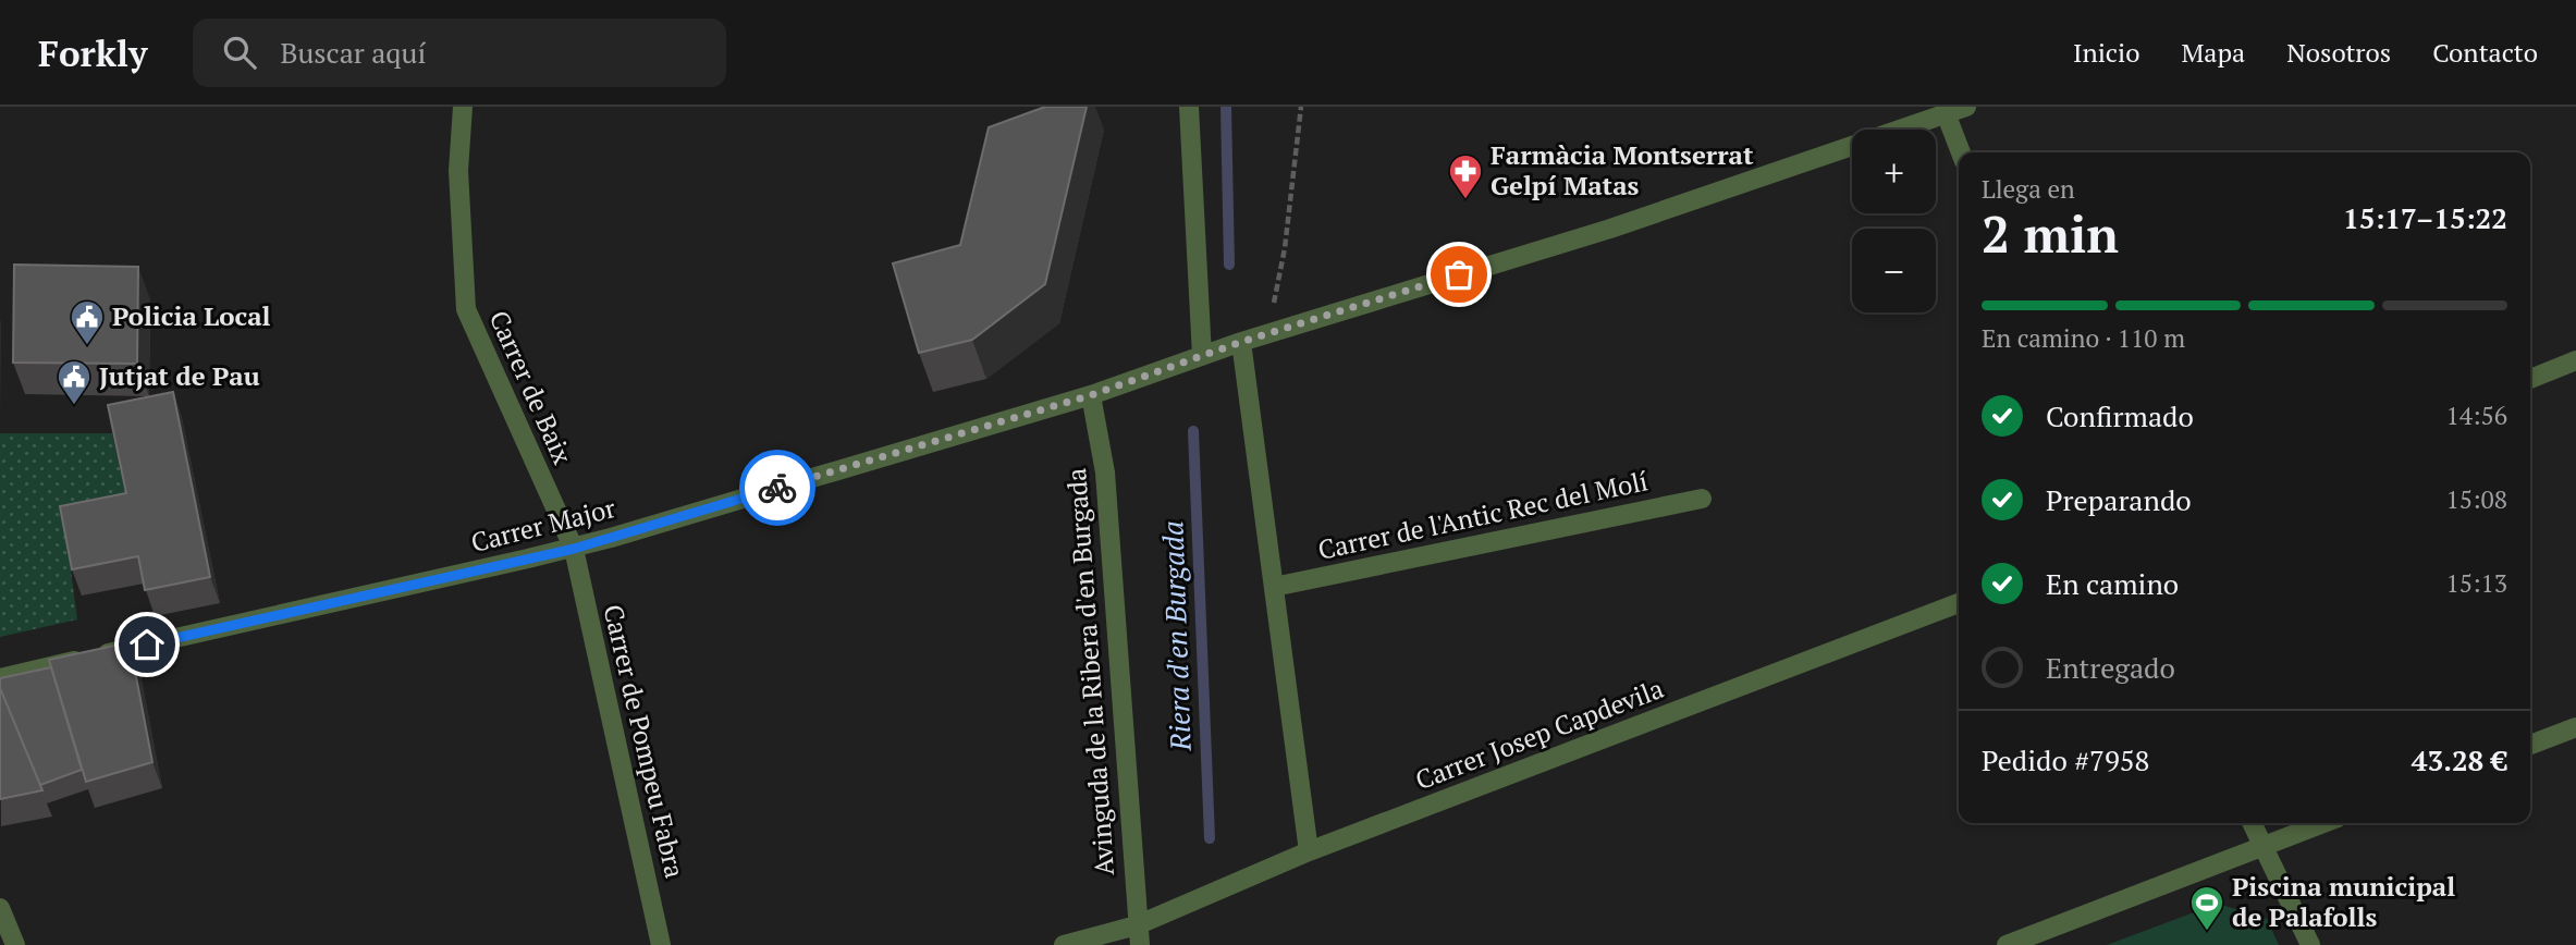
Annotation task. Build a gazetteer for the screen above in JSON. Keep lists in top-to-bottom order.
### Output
{
  "streets": {
    "street": [
      "Carrer de Baix",
      "Carrer de l'Antic Rec del Molí",
      "Carrer Major",
      "Avinguda de la Ribera d'en Burgada",
      "Carrer Josep Capdevila",
      "Carrer de Pompeu Fabra"
    ]
  },
  "crossings": [
    ["Carrer de Baix", "Carrer Major"],
    ["Carrer de Baix", "Carrer de Pompeu Fabra"],
    ["Carrer Major", "Avinguda de la Ribera d'en Burgada"],
    ["Carrer Major", "Carrer de Pompeu Fabra"],
    ["Avinguda de la Ribera d'en Burgada", "Carrer Josep Capdevila"]
  ],
  "water": ["Riera d'en Burgada"],
  "places": {
    "pharmacy": ["Farmàcia Montserrat Gelpí Matas"],
    "public building": ["Policia Local", "Jutjat de Pau"],
    "sports": ["Piscina municipal de Palafolls"]
  },
  "page": {
    "header": "Forkly",
    "search": "Buscar aquí",
    "nav": [
      "Inicio",
      "Mapa",
      "Nosotros",
      "Contacto"
    ],
    "map_buttons": ["+", "−"],
    "heading": ["2 min", "Llega en", "15:17–15:22"],
    "panel": ["Pedido #7958", "43.28 €"],
    "bar": "En camino · 110 m",
    "list": [
      ["Confirmado", "14:56"],
      ["Preparando", "15:08"],
      ["En camino", "15:13"],
      "Entregado"
    ]
  }
}
